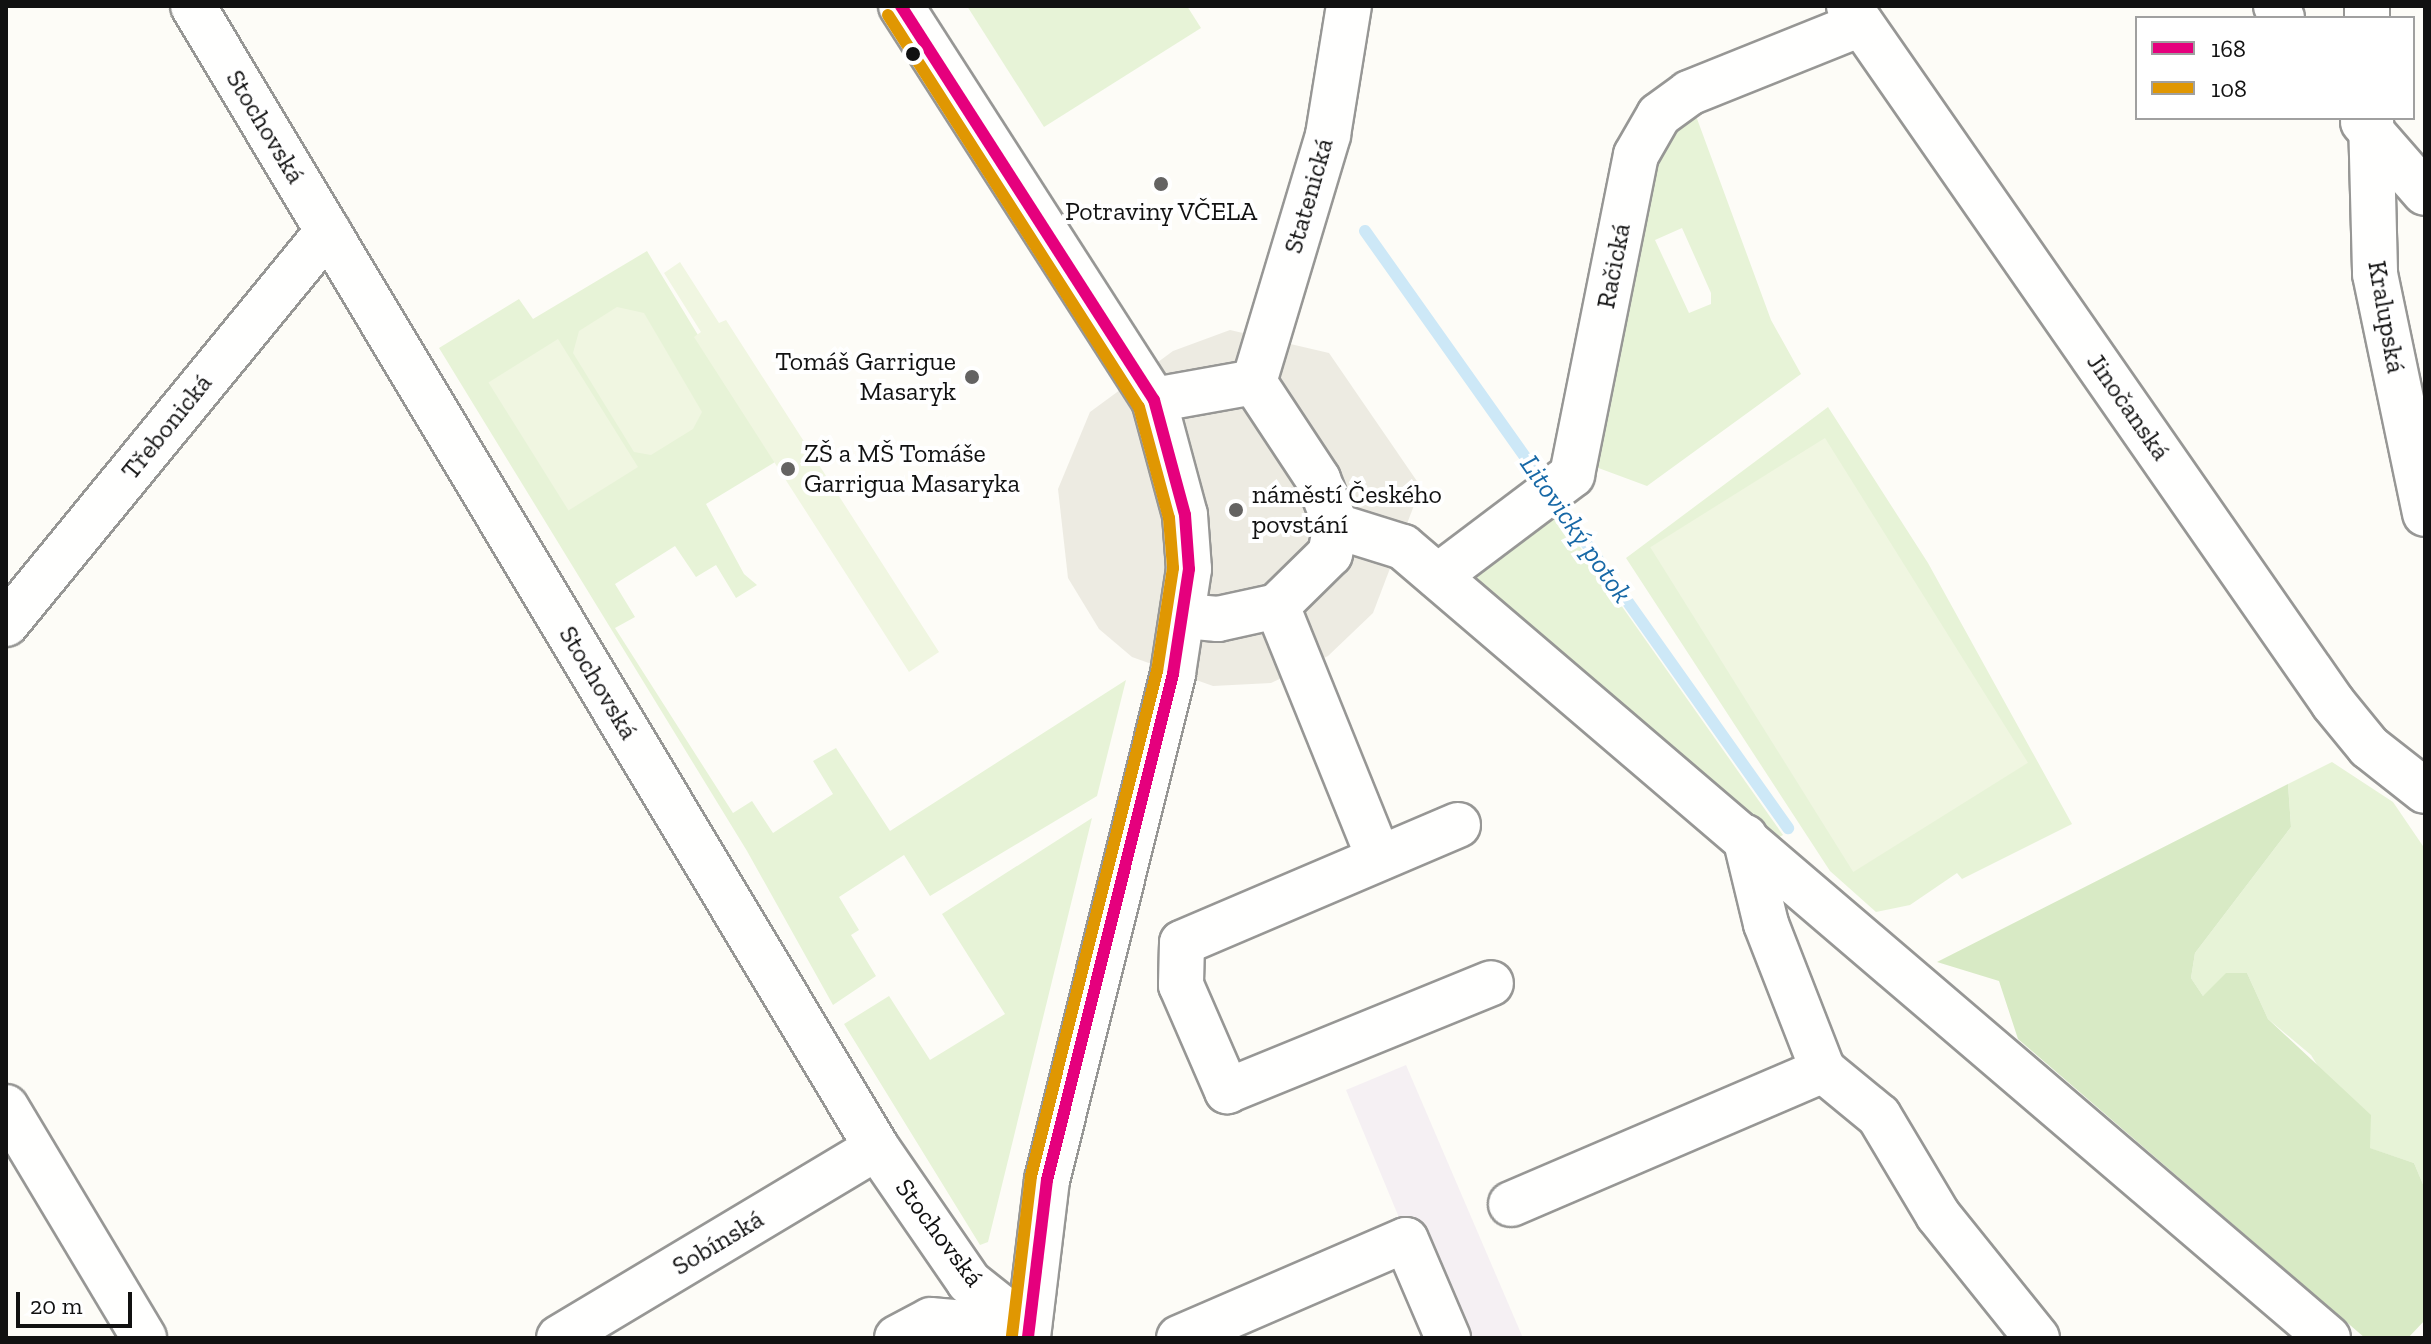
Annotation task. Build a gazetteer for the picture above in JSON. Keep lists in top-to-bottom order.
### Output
{
  "streets": {
    "street": [
      "Stochovská",
      "Statenická",
      "Račická",
      "Kralupská",
      "Jinočanská",
      "Třebonická",
      "Sobínská"
    ]
  },
  "crossings": [
    ["Stochovská", "Třebonická"],
    ["Stochovská", "Sobínská"],
    ["Račická", "Jinočanská"]
  ],
  "water": ["Litovický potok"],
  "places": [
    "Potraviny VČELA",
    "Tomáš Garrigue Masaryk",
    "ZŠ a MŠ Tomáše Garrigua Masaryka",
    "náměstí Českého povstání"
  ],
  "lines": ["transit line 168", "transit line 108"],
  "legend": ["168", "108"],
  "scale_bar": "20 m"
}
